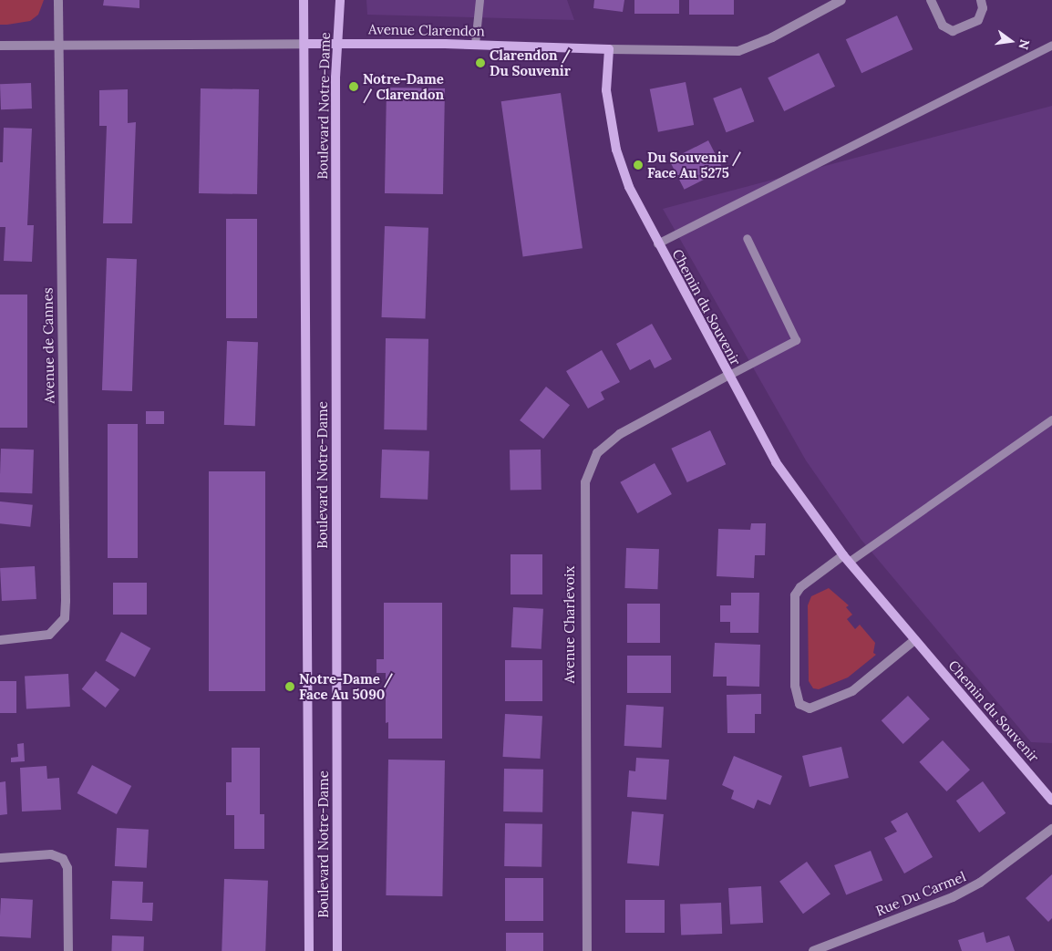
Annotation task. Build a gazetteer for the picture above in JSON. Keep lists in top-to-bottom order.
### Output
{
  "streets": {
    "street": [
      "Avenue Clarendon",
      "Boulevard Notre-Dame",
      "Chemin du Souvenir",
      "Avenue de Cannes",
      "Avenue Charlevoix",
      "Rue Du Carmel"
    ]
  },
  "crossings": [
    ["Avenue Clarendon", "Boulevard Notre-Dame"],
    ["Avenue Clarendon", "Chemin du Souvenir"],
    ["Avenue Clarendon", "Avenue de Cannes"],
    ["Chemin du Souvenir", "Avenue Charlevoix"]
  ],
  "places": [
    "Clarendon / Du Souvenir",
    "Notre-Dame / Clarendon",
    "Du Souvenir / Face Au 5275",
    "Notre-Dame / Face Au 5090"
  ],
  "north": "right"
}
